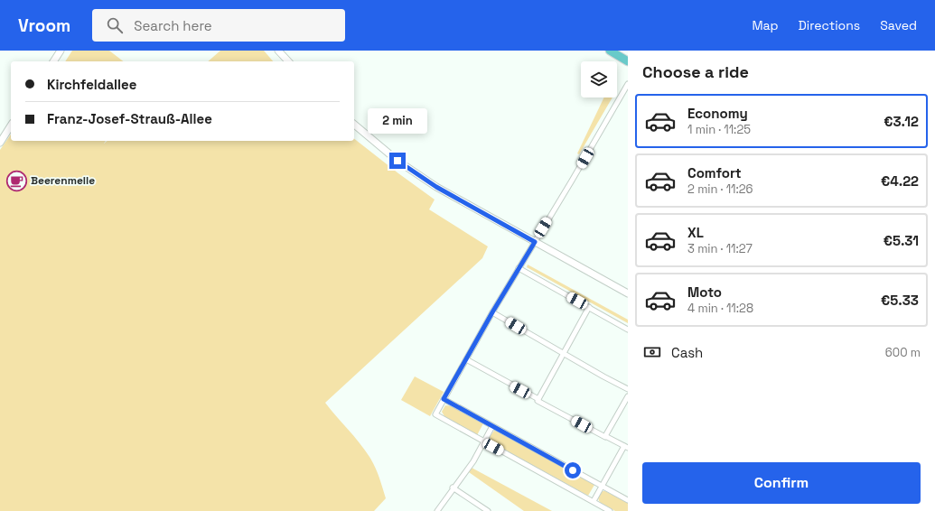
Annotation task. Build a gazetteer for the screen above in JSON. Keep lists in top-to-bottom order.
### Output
{
  "places": {
    "cafe": ["Beerenmeile"]
  },
  "page": {
    "header": "Vroom",
    "search": "Search here",
    "nav": ["Map", "Directions", "Saved"],
    "heading": "Choose a ride",
    "banner": ["Kirchfeldallee", "Franz-Josef-Strauß-Allee"],
    "list": [
      {
        "name": "Economy",
        "note": "1 min · 11:25",
        "value": "€3.12"
      },
      {
        "name": "Comfort",
        "note": "2 min · 11:26",
        "value": "€4.22"
      },
      {
        "name": "XL",
        "note": "3 min · 11:27",
        "value": "€5.31"
      },
      {
        "name": "Moto",
        "note": "4 min · 11:28",
        "value": "€5.33"
      }
    ],
    "bubble": "2 min",
    "pay": ["Cash", "600 m"],
    "buttons": "Confirm"
  }
}
